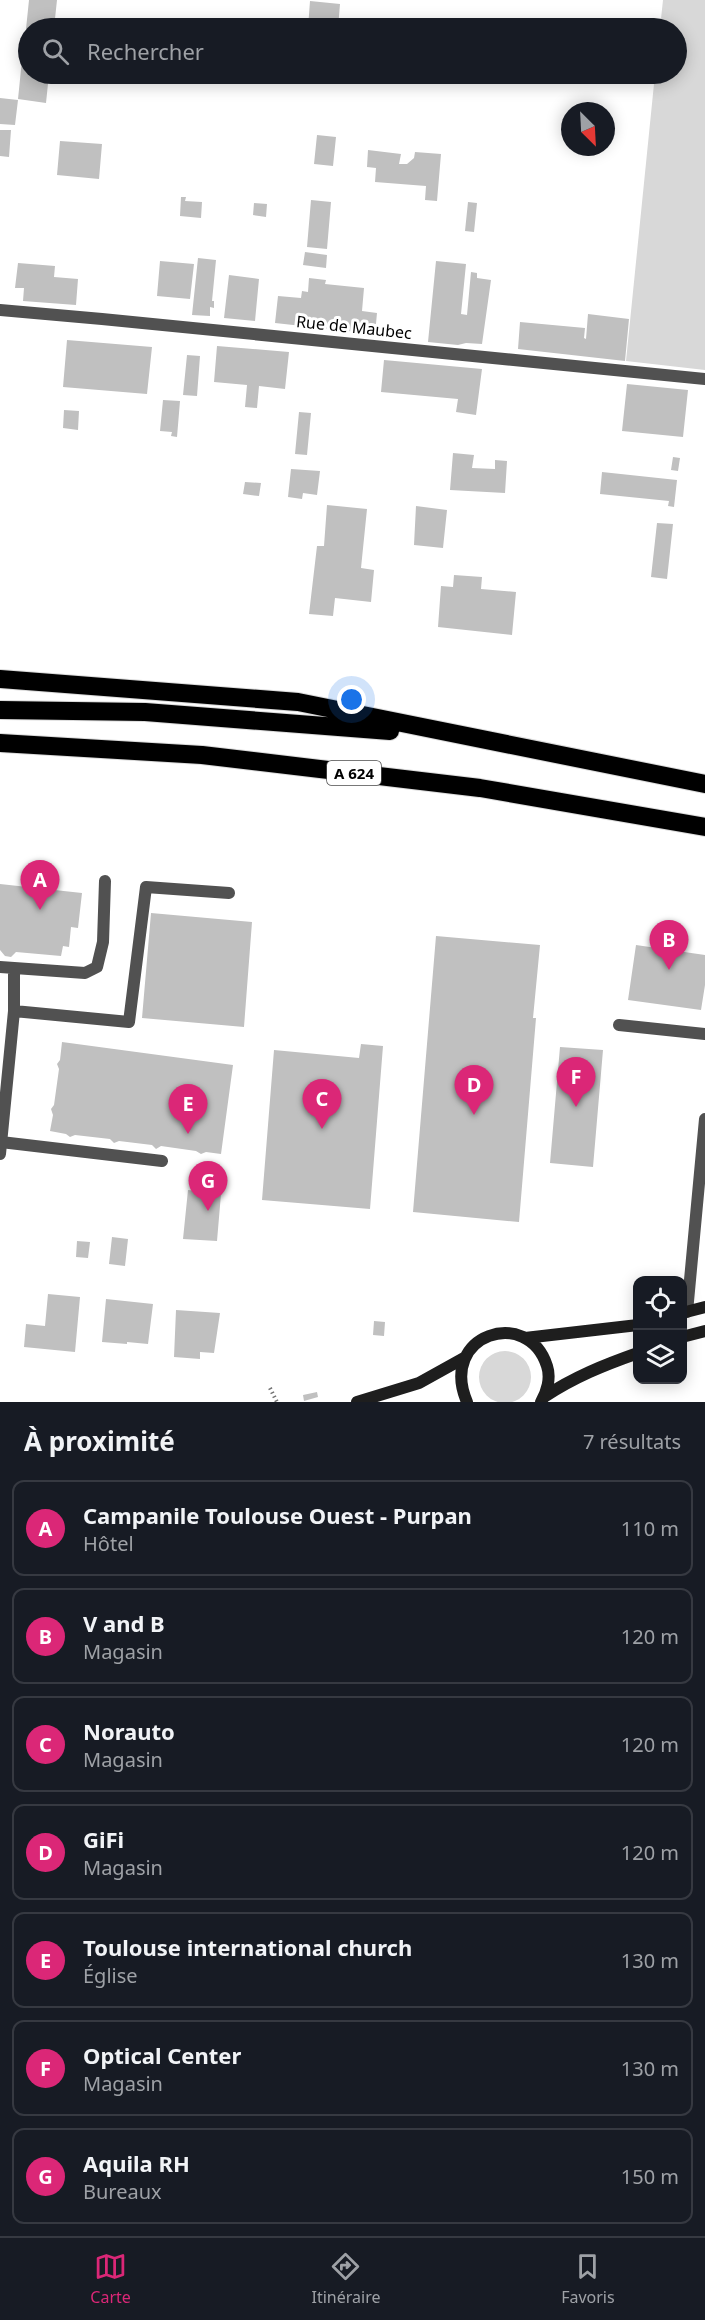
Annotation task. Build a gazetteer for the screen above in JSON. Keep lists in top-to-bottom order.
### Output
{
  "streets": {
    "highway": ["A 624"],
    "street": ["Rue de Maubec"]
  },
  "north": "bottom right",
  "page": {
    "search": "Rechercher",
    "pins": [
      "A",
      "B",
      "F",
      "D",
      "C",
      "E",
      "G"
    ],
    "heading": ["À proximité", "7 résultats"],
    "list": [
      {
        "mark": "A",
        "name": "Campanile Toulouse Ouest - Purpan",
        "note": "Hôtel",
        "value": "110 m"
      },
      {
        "mark": "B",
        "name": "V and B",
        "note": "Magasin",
        "value": "120 m"
      },
      {
        "mark": "C",
        "name": "Norauto",
        "note": "Magasin",
        "value": "120 m"
      },
      {
        "mark": "D",
        "name": "GiFi",
        "note": "Magasin",
        "value": "120 m"
      },
      {
        "mark": "E",
        "name": "Toulouse international church",
        "note": "Église",
        "value": "130 m"
      },
      {
        "mark": "F",
        "name": "Optical Center",
        "note": "Magasin",
        "value": "130 m"
      },
      {
        "mark": "G",
        "name": "Aquila RH",
        "note": "Bureaux",
        "value": "150 m"
      }
    ],
    "nav": ["Carte", "Itinéraire", "Favoris"]
  }
}
